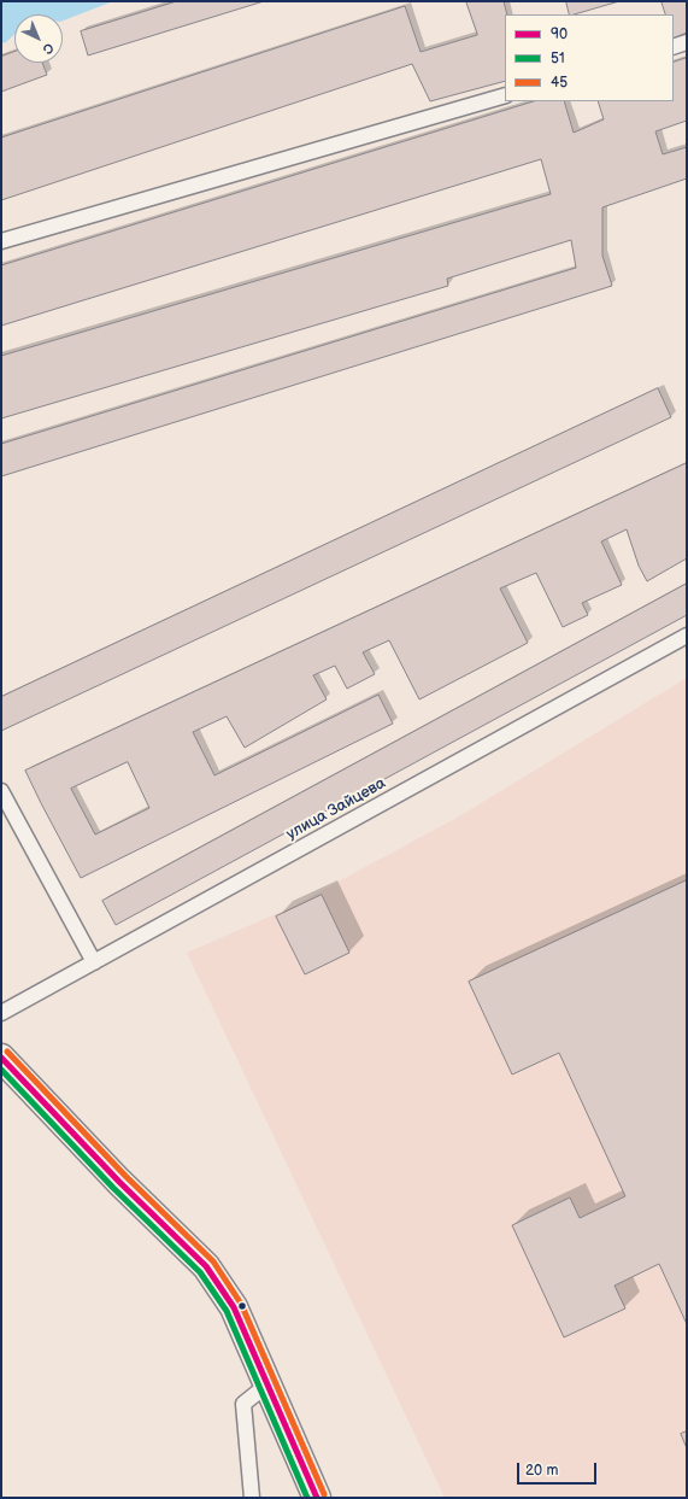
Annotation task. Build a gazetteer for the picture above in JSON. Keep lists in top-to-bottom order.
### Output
{
  "streets": {
    "lane": ["улица Зайцева"]
  },
  "lines": ["transit line 45", "transit line 90", "transit line 51"],
  "legend": ["90", "51", "45"],
  "scale_bar": "20 m",
  "north": "bottom right"
}
